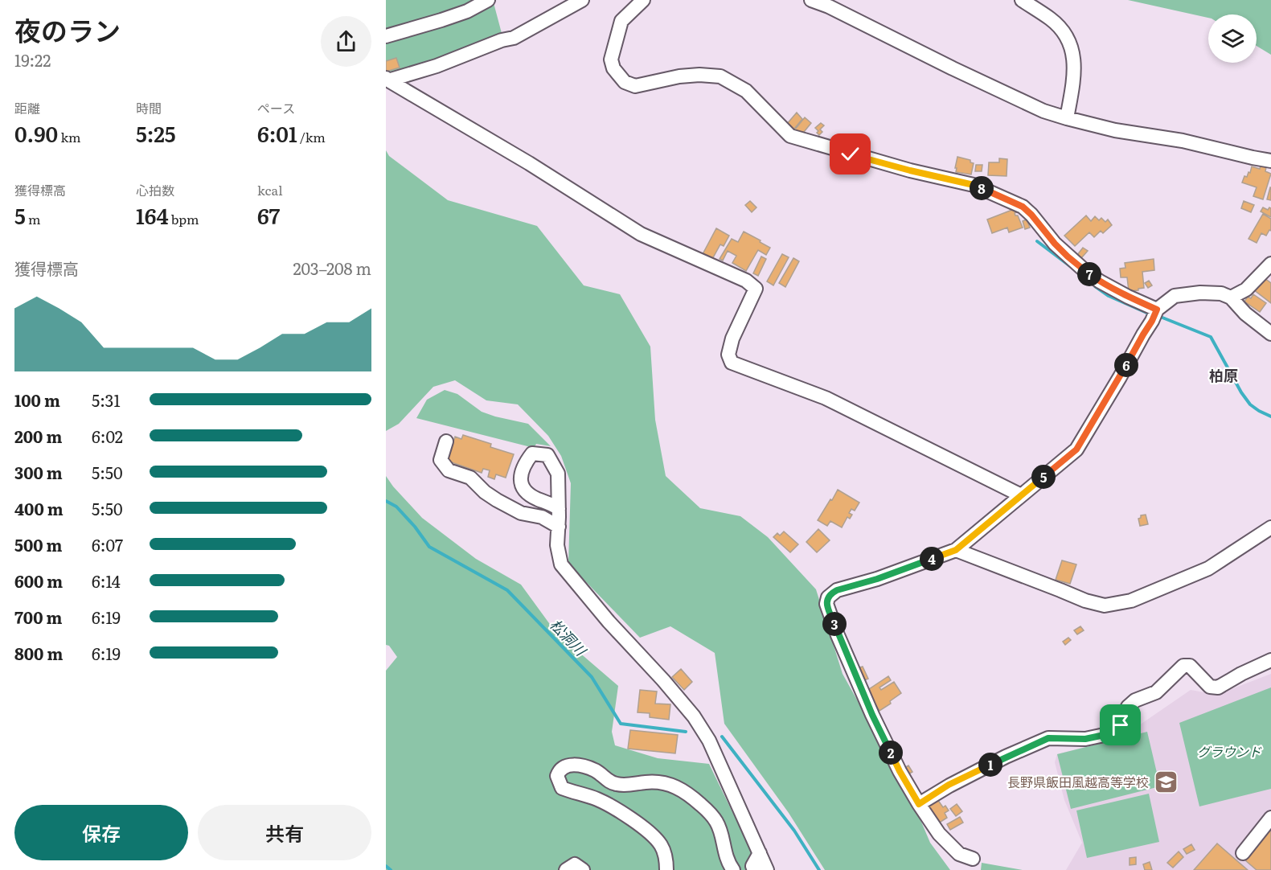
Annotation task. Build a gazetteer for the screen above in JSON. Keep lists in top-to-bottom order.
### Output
{
  "districts": ["柏原"],
  "water": ["松洞川"],
  "parks": ["グラウンド"],
  "places": {
    "school or university": ["長野県飯田風越高等学校"]
  },
  "page": {
    "heading": ["夜のラン", "19:22"],
    "stats": [
      ["距離", "0.90 km"],
      ["時間", "5:25"],
      ["ペース", "6:01 /km"],
      ["獲得標高", "5 m"],
      ["心拍数", "164 bpm"],
      ["kcal", "67"]
    ],
    "pins": [
      "8",
      "7",
      "6",
      "5",
      "4",
      "3",
      "2",
      "1"
    ],
    "chart": ["獲得標高", "203–208 m"],
    "list": [
      {
        "name": "100 m",
        "note": "5:31"
      },
      {
        "name": "200 m",
        "note": "6:02"
      },
      {
        "name": "300 m",
        "note": "5:50"
      },
      {
        "name": "400 m",
        "note": "5:50"
      },
      {
        "name": "500 m",
        "note": "6:07"
      },
      {
        "name": "600 m",
        "note": "6:14"
      },
      {
        "name": "700 m",
        "note": "6:19"
      },
      {
        "name": "800 m",
        "note": "6:19"
      }
    ],
    "buttons": ["保存", "共有"]
  }
}
